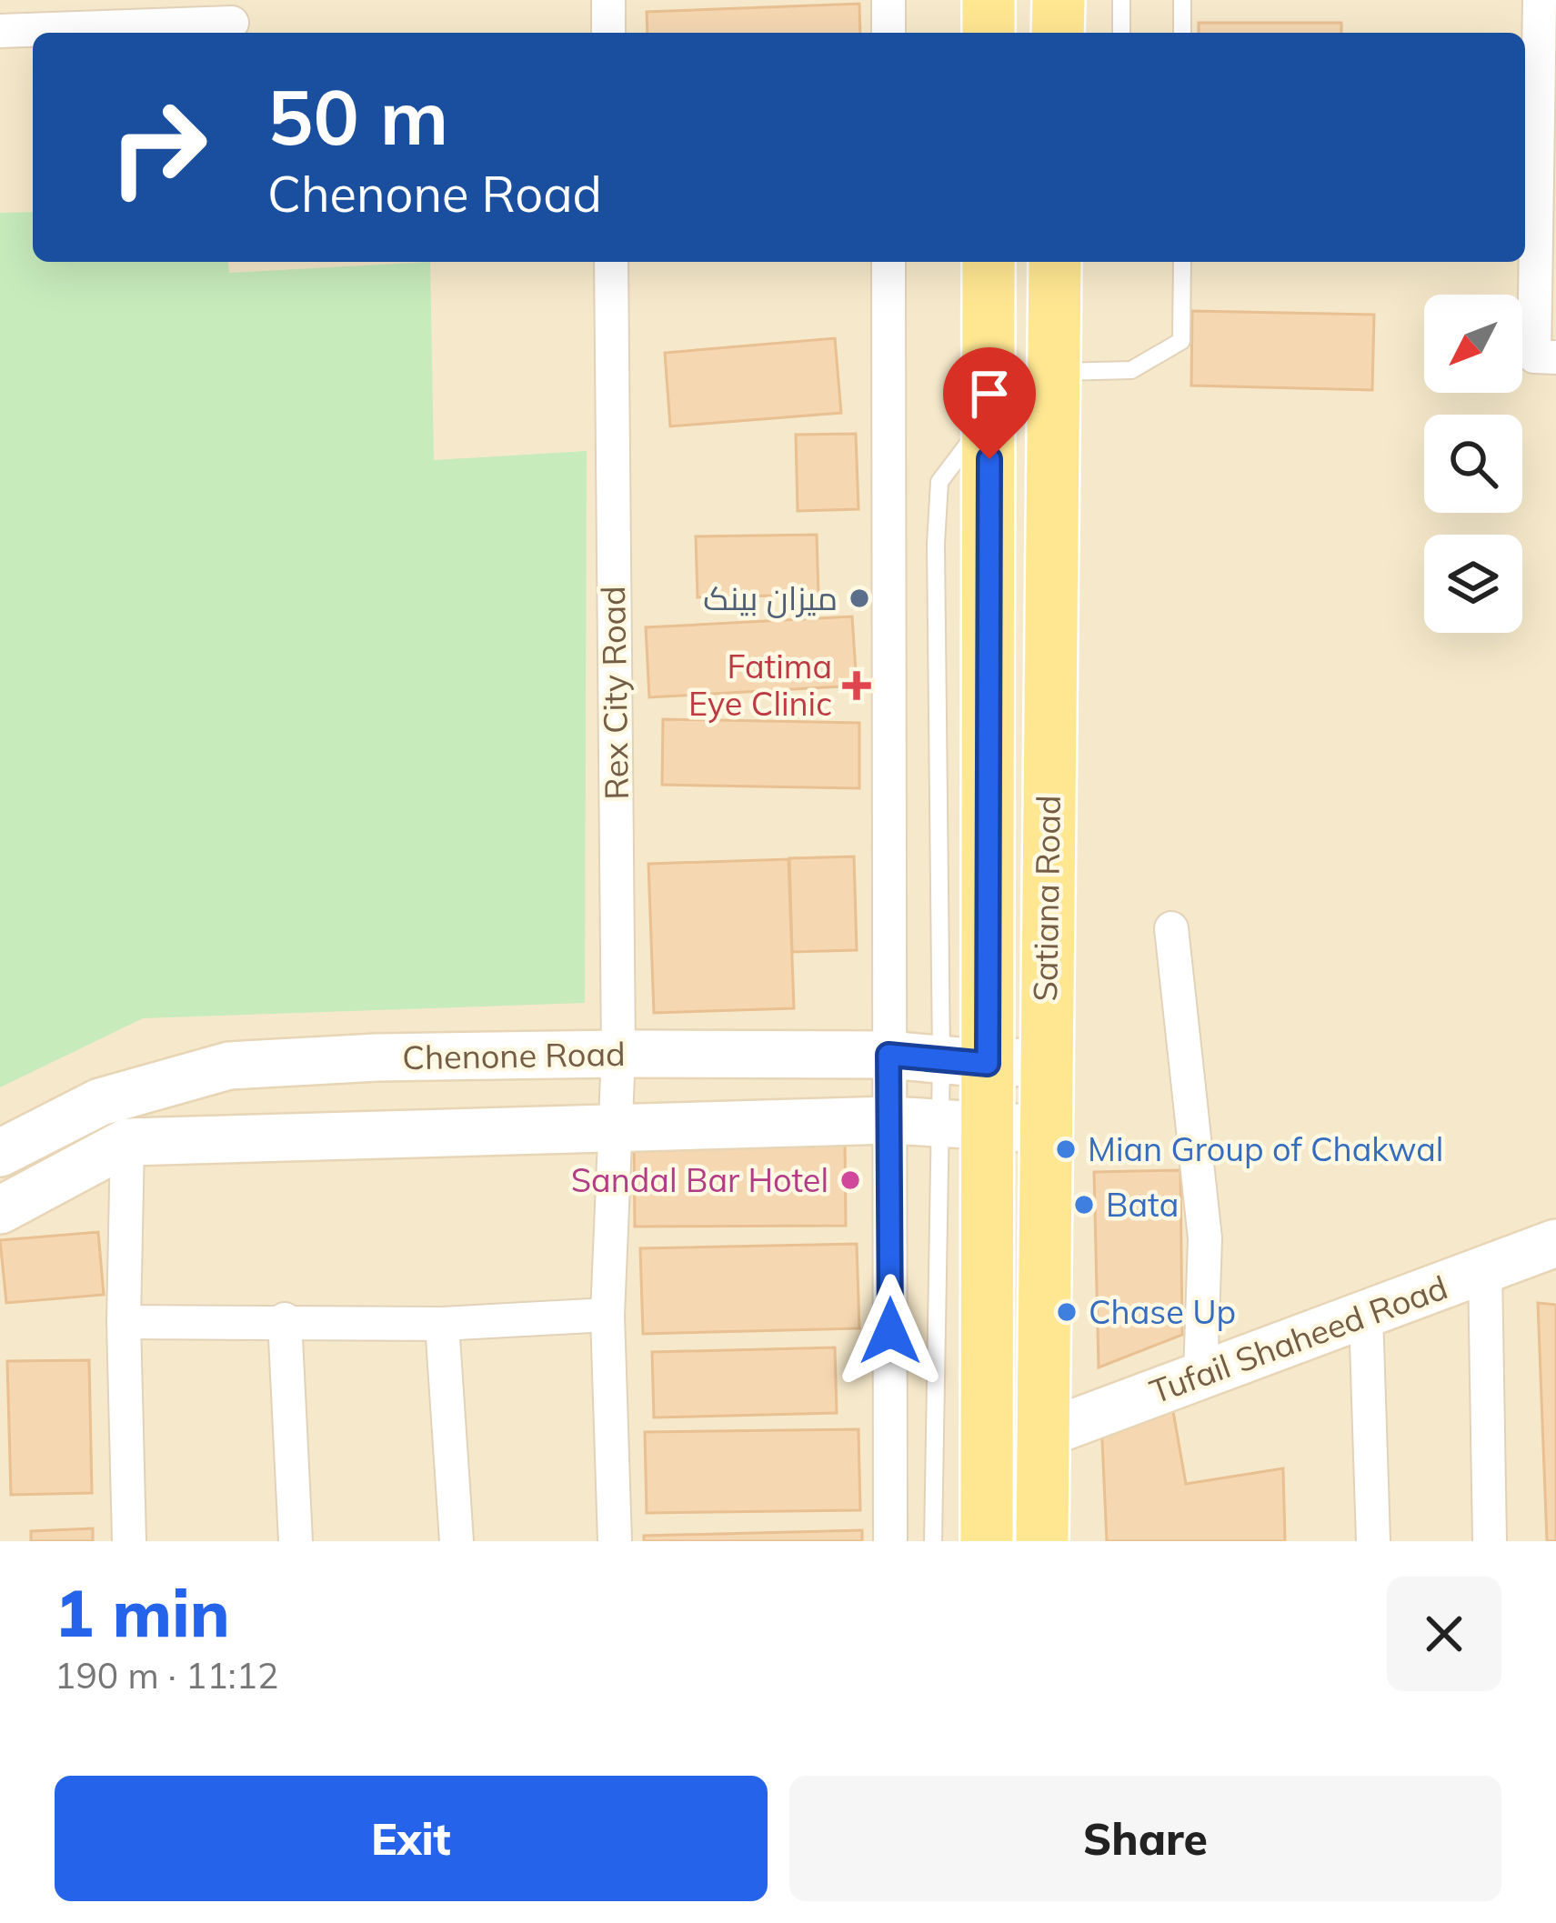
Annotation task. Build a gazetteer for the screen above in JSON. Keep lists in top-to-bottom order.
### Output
{
  "streets": {
    "main road": ["Satiana Road"],
    "street": ["Rex City Road", "Chenone Road", "Tufail Shaheed Road"]
  },
  "crossings": [
    ["Rex City Road", "Chenone Road"],
    ["Satiana Road", "Chenone Road"],
    ["Satiana Road", "Tufail Shaheed Road"]
  ],
  "places": {
    "other": [
      "میزان بینک",
      "Mian Group of Chakwal",
      "Sandal Bar Hotel",
      "Bata",
      "Chase Up"
    ],
    "health": ["Fatima Eye Clinic"]
  },
  "north": "bottom left",
  "page": {
    "turn": ["50 m", "Chenone Road"],
    "heading": ["1 min", "190 m · 11:12"],
    "buttons": ["Exit", "Share"]
  }
}
